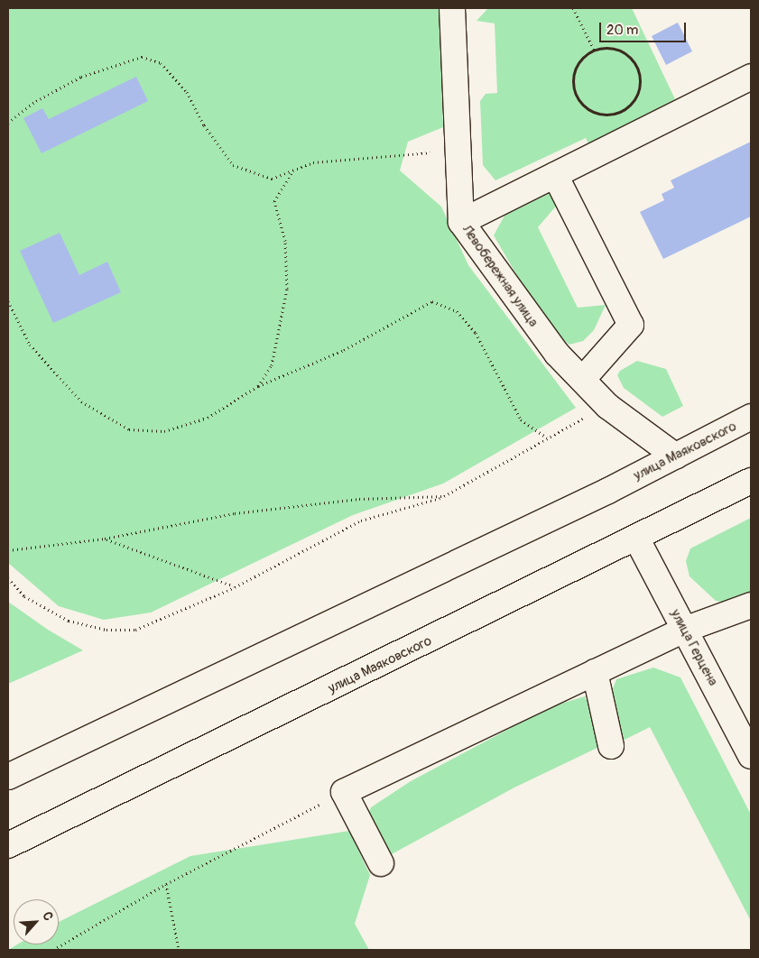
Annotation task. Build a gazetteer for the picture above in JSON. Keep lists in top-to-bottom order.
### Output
{
  "streets": {
    "main road": ["Левобережная улица", "улица Маяковского", "улица Герцена"]
  },
  "crossings": [
    ["Левобережная улица", "улица Маяковского"],
    ["улица Маяковского", "улица Герцена"]
  ],
  "scale_bar": "20 m",
  "north": "top right"
}
